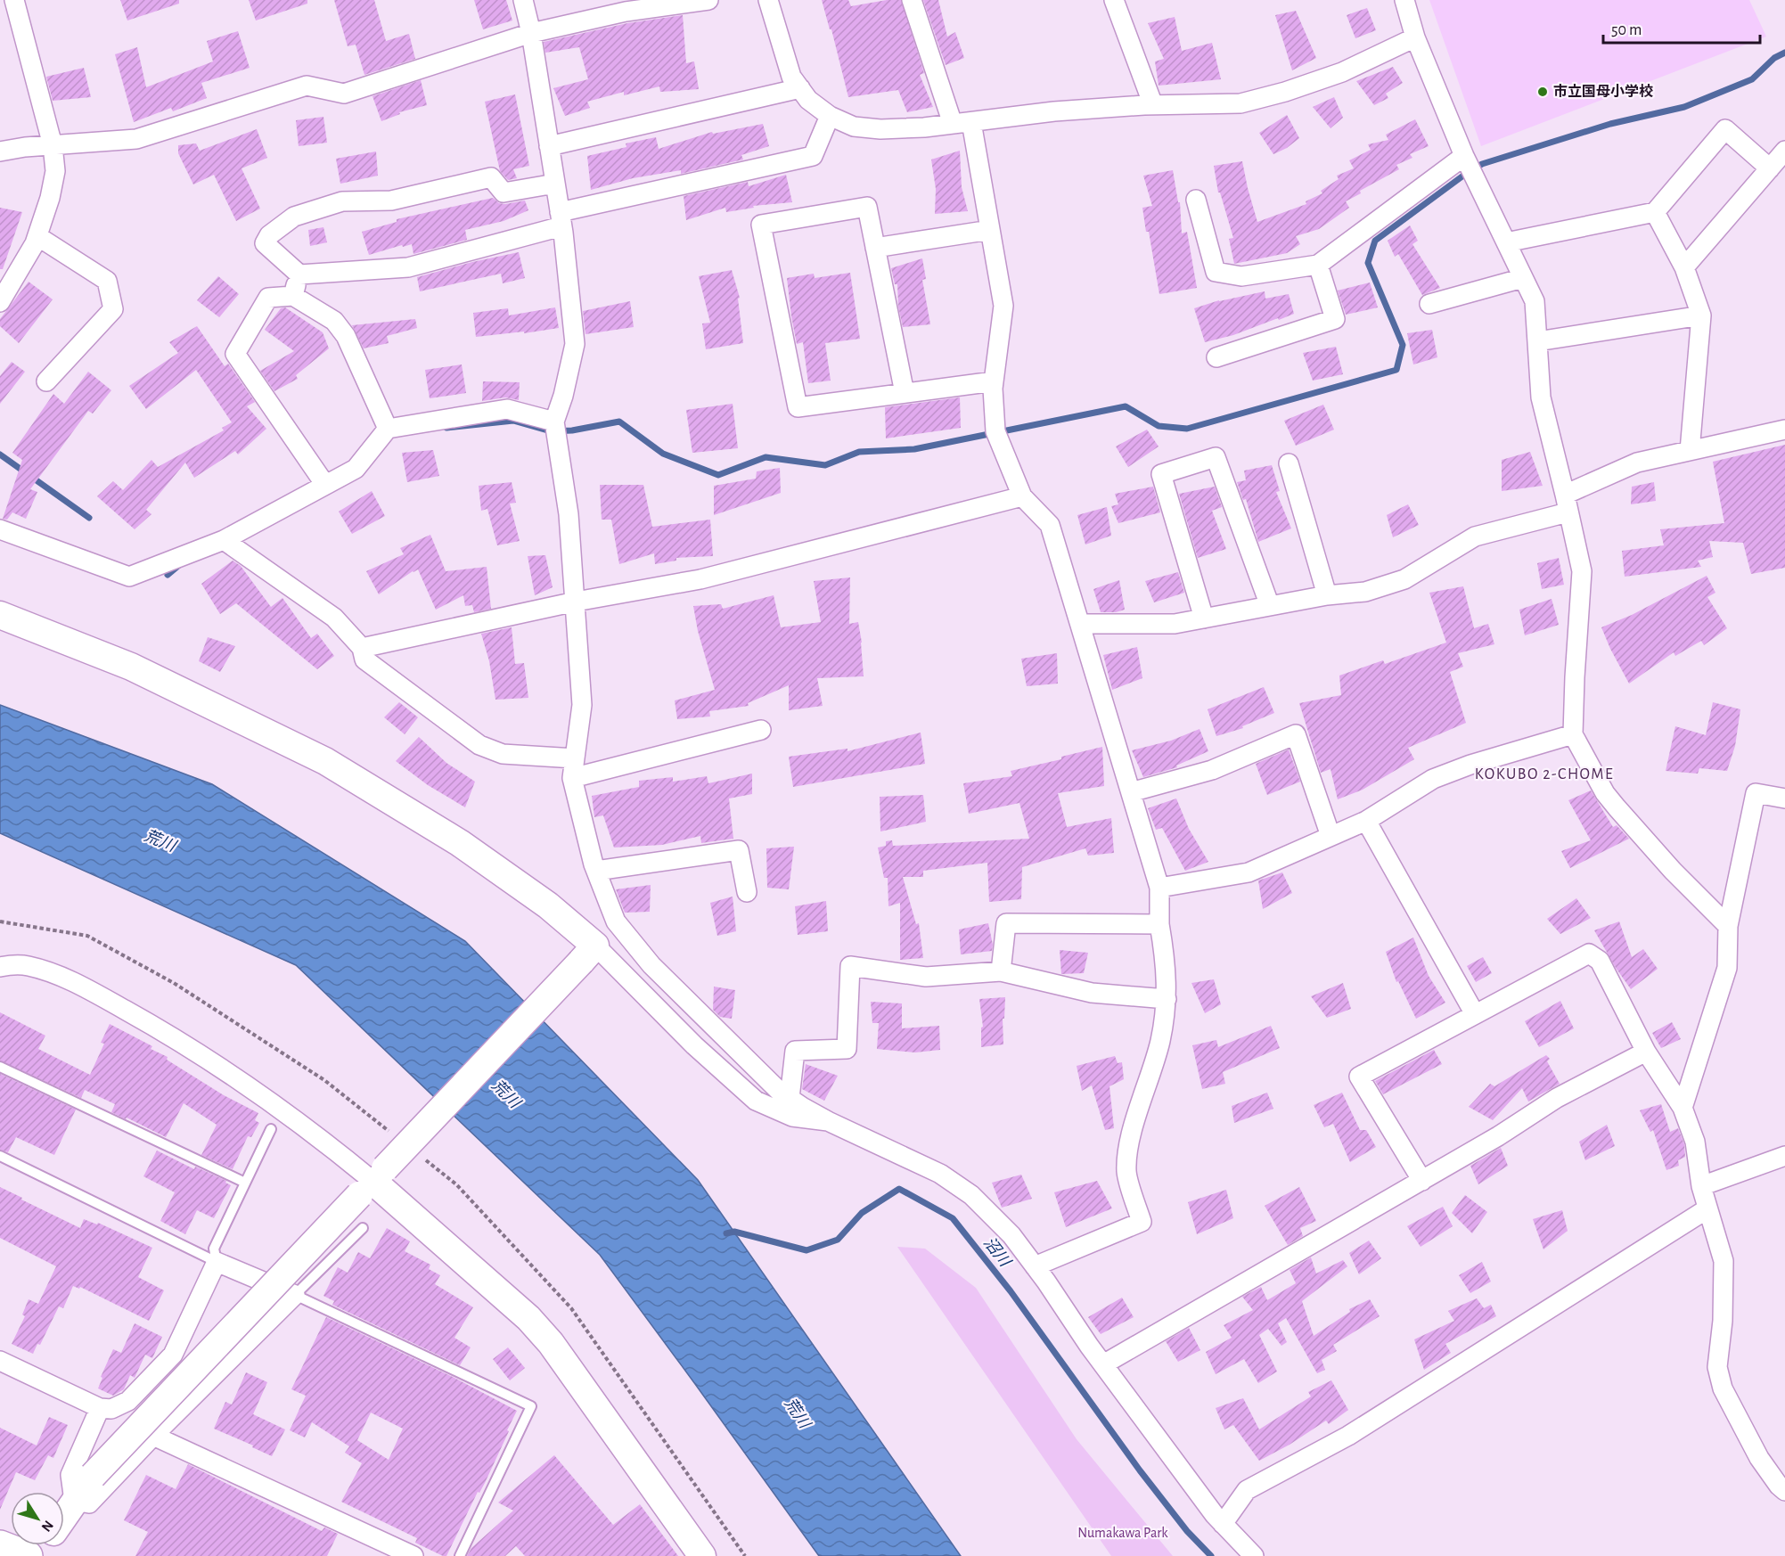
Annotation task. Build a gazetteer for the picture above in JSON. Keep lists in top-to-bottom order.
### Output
{
  "districts": ["KOKUBO 2-CHOME"],
  "water": ["荒川", "沼川"],
  "parks": ["Numakawa Park"],
  "places": ["市立国母小学校"],
  "scale_bar": "50 m",
  "north": "bottom right"
}
